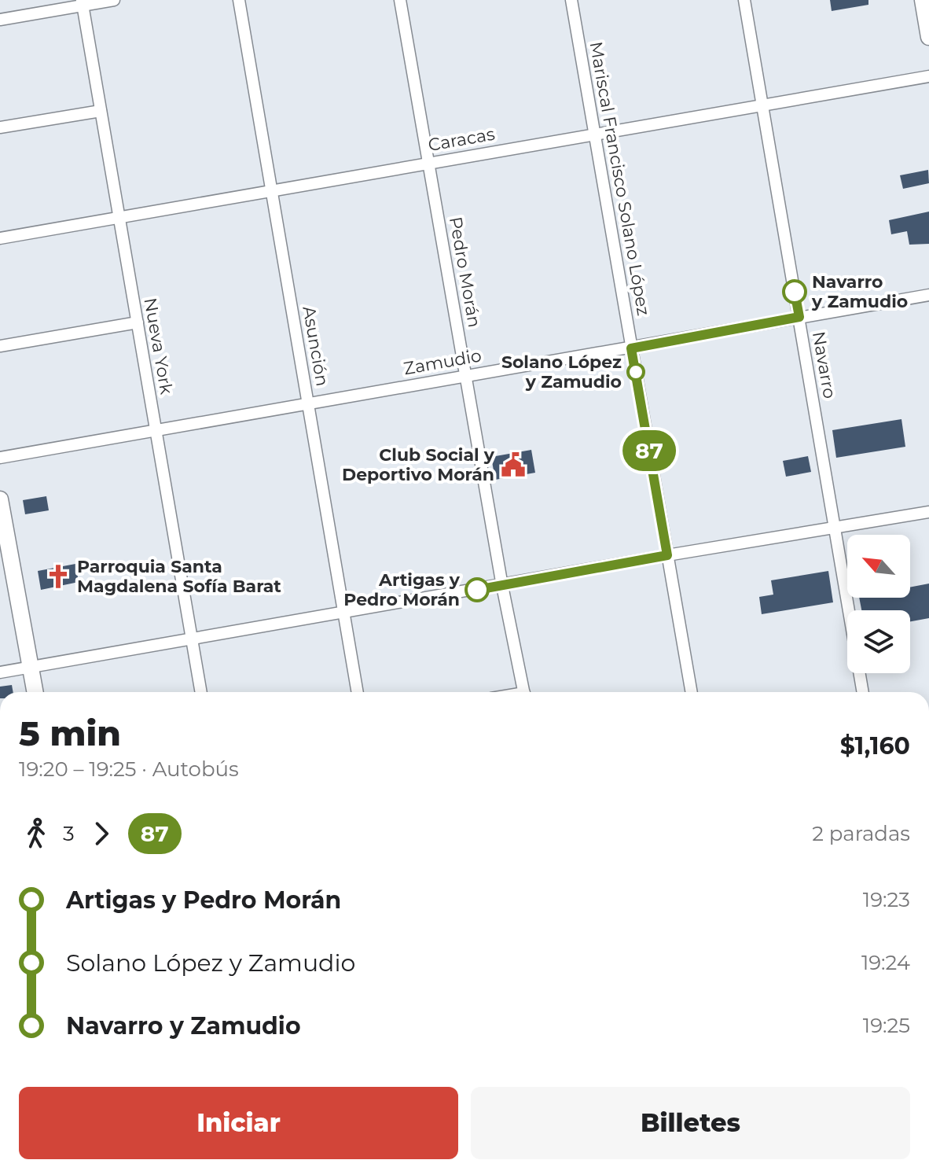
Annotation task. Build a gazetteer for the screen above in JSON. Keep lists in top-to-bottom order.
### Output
{
  "streets": {
    "street": [
      "Caracas",
      "Mariscal Francisco Solano López",
      "Pedro Morán",
      "Nueva York",
      "Asunción",
      "Zamudio",
      "Navarro"
    ]
  },
  "crossings": [
    ["Caracas", "Mariscal Francisco Solano López"],
    ["Caracas", "Pedro Morán"],
    ["Caracas", "Nueva York"],
    ["Caracas", "Asunción"],
    ["Caracas", "Navarro"],
    ["Mariscal Francisco Solano López", "Zamudio"],
    ["Pedro Morán", "Zamudio"],
    ["Nueva York", "Zamudio"],
    ["Asunción", "Zamudio"],
    ["Zamudio", "Navarro"]
  ],
  "places": {
    "other": ["Navarro y Zamudio", "Solano López y Zamudio", "Artigas y Pedro Morán"],
    "public building": ["Club Social y Deportivo Morán"],
    "church": ["Parroquia Santa Magdalena Sofía Barat"]
  },
  "lines": ["bus line 87"],
  "north": "top left",
  "page": {
    "on_map": "87",
    "heading": ["5 min", "19:20 – 19:25 · Autobús", "$1,160"],
    "legs": ["3", "87", "2 paradas"],
    "list": [
      {
        "name": "Artigas y Pedro Morán",
        "value": "19:23"
      },
      {
        "name": "Solano López y Zamudio",
        "value": "19:24"
      },
      {
        "name": "Navarro y Zamudio",
        "value": "19:25"
      }
    ],
    "buttons": ["Iniciar", "Billetes"]
  }
}
